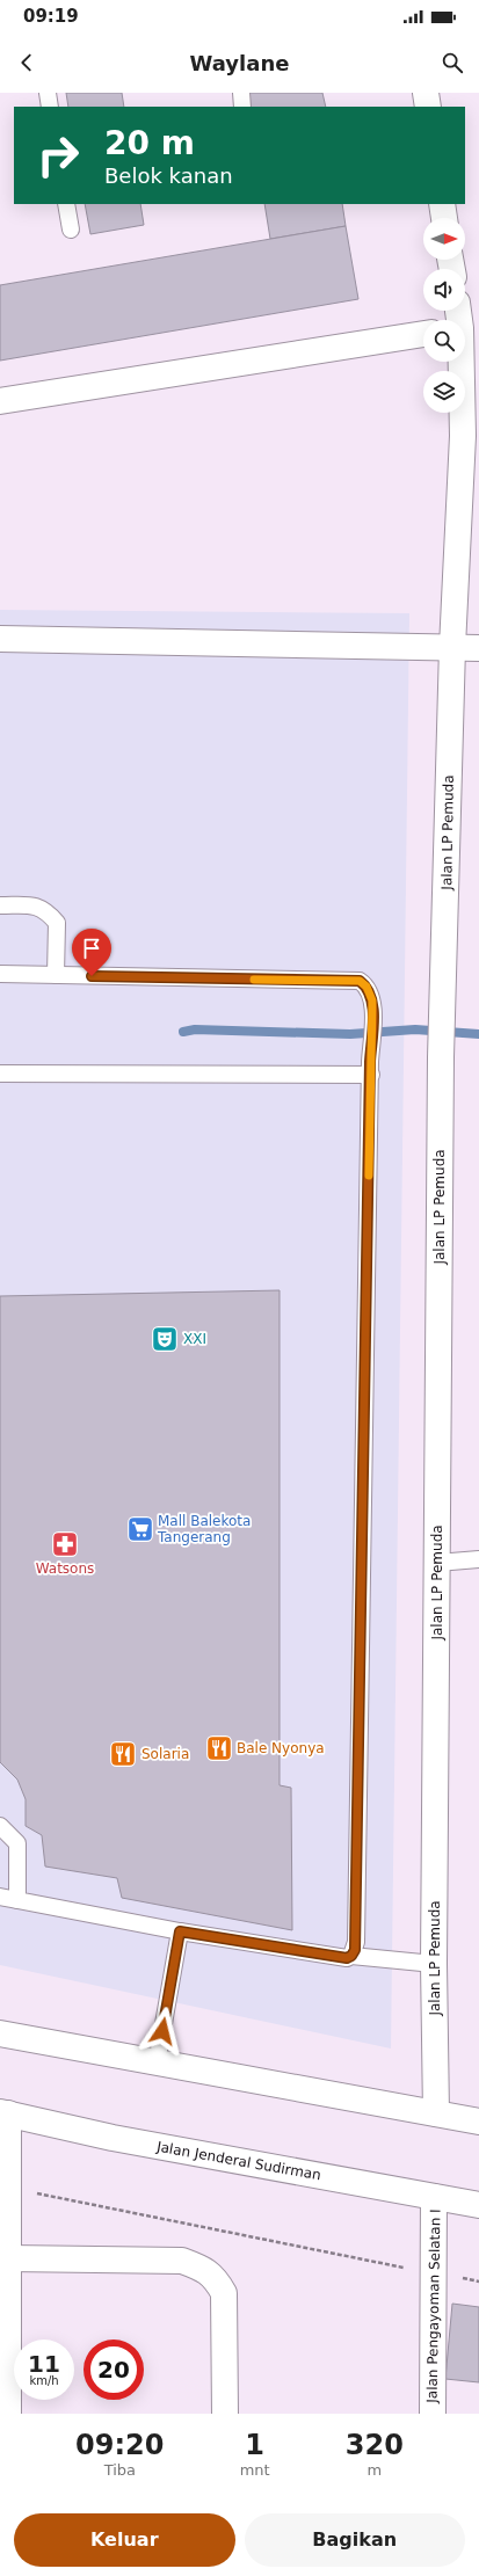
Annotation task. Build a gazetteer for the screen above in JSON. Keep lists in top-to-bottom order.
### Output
{
  "streets": {
    "street": ["Jalan LP Pemuda", "Jalan Jenderal Sudirman", "Jalan Pengayoman Selatan I"]
  },
  "crossings": [
    ["Jalan Jenderal Sudirman", "Jalan Pengayoman Selatan I"]
  ],
  "places": {
    "theatre": ["XXI"],
    "supermarket": ["Mall Balekota Tangerang"],
    "pharmacy": ["Watsons"],
    "restaurant": ["Bale Nyonya", "Solaria"]
  },
  "north": "right",
  "page": {
    "status": "09:19",
    "header": "Waylane",
    "turn": ["20 m", "Belok kanan"],
    "speed": "11 km/h",
    "limit": "20",
    "eta": [
      "09:20",
      "Tiba",
      "1",
      "mnt",
      "320",
      "m"
    ],
    "buttons": ["Keluar", "Bagikan"]
  }
}
